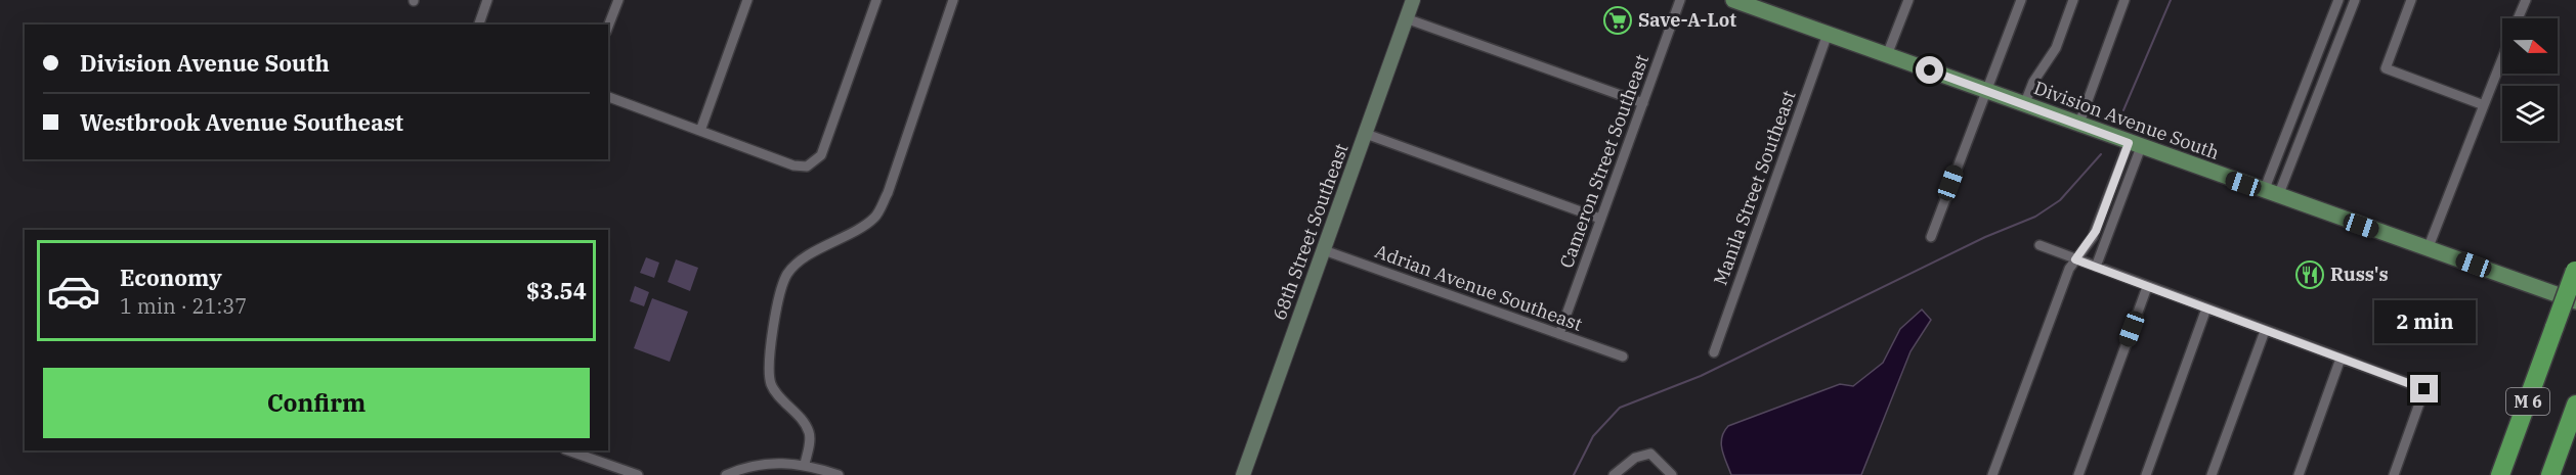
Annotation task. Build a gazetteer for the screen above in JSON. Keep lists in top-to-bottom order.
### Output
{
  "streets": {
    "highway": ["M 6"],
    "main road": ["Division Avenue South", "68th Street Southeast"],
    "street": ["Cameron Street Southeast", "Manila Street Southeast", "Adrian Avenue Southeast"]
  },
  "crossings": [
    ["Division Avenue South", "Manila Street Southeast"],
    ["Cameron Street Southeast", "Adrian Avenue Southeast"],
    ["68th Street Southeast", "Adrian Avenue Southeast"]
  ],
  "places": {
    "supermarket": ["Save-A-Lot"],
    "restaurant": ["Russ's"]
  },
  "north": "right",
  "page": {
    "banner": ["Division Avenue South", "Westbrook Avenue Southeast"],
    "list": [
      {
        "name": "Economy",
        "note": "1 min · 21:37",
        "value": "$3.54"
      }
    ],
    "bubble": "2 min",
    "buttons": "Confirm"
  }
}
